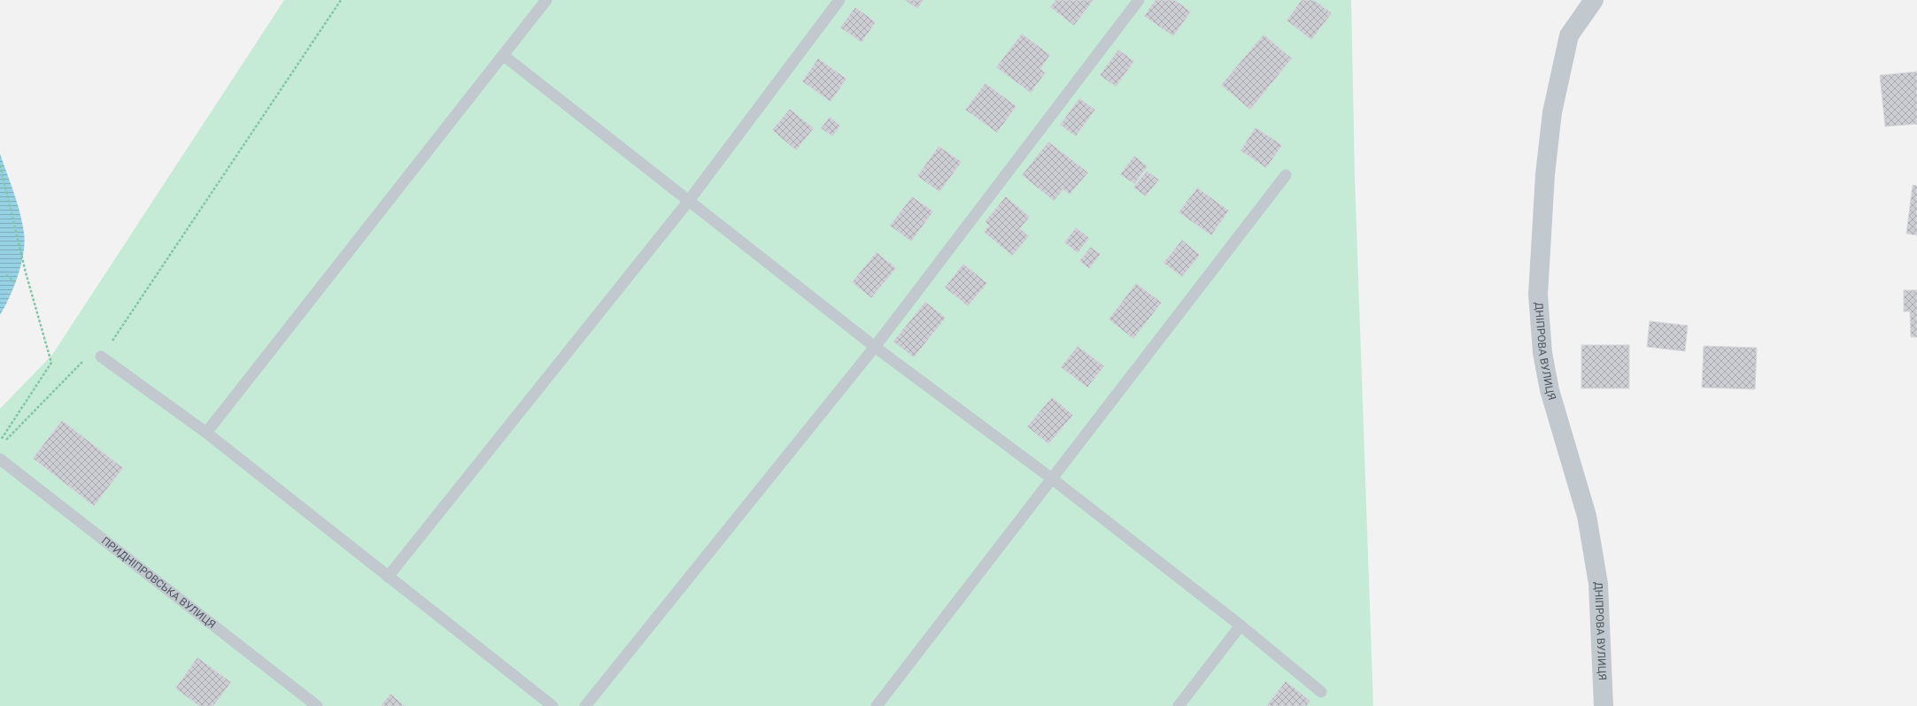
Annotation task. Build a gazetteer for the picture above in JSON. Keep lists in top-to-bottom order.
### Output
{
  "streets": {
    "street": ["ДНІПРОВА ВУЛИЦЯ"],
    "lane": ["ПРИДНІПРОВСЬКА ВУЛИЦЯ"]
  }
}
